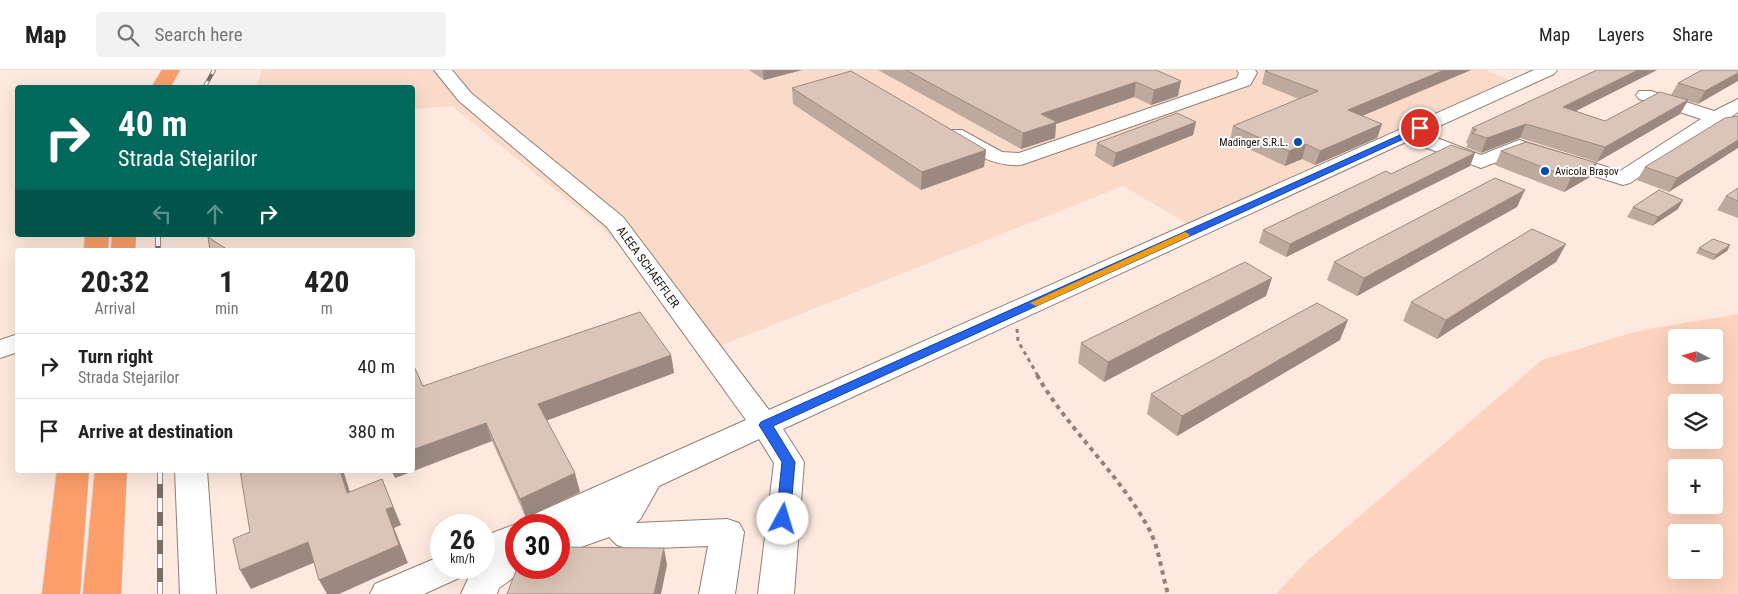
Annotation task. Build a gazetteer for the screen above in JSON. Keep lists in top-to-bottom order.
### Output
{
  "streets": {
    "street": ["ALEEA SCHAEFFLER"]
  },
  "places": ["Madinger S.R.L.", "Avicola Brașov"],
  "north": "left",
  "page": {
    "header": "Map",
    "search": "Search here",
    "nav": ["Map", "Layers", "Share"],
    "turn": ["40 m", "Strada Stejarilor"],
    "eta": [
      "20:32",
      "Arrival",
      "1",
      "min",
      "420",
      "m"
    ],
    "map_buttons": ["+", "−"],
    "list": [
      {
        "name": "Turn right",
        "note": "Strada Stejarilor",
        "value": "40 m"
      },
      {
        "name": "Arrive at destination",
        "value": "380 m"
      }
    ],
    "speed": "26 km/h",
    "limit": "30"
  }
}
